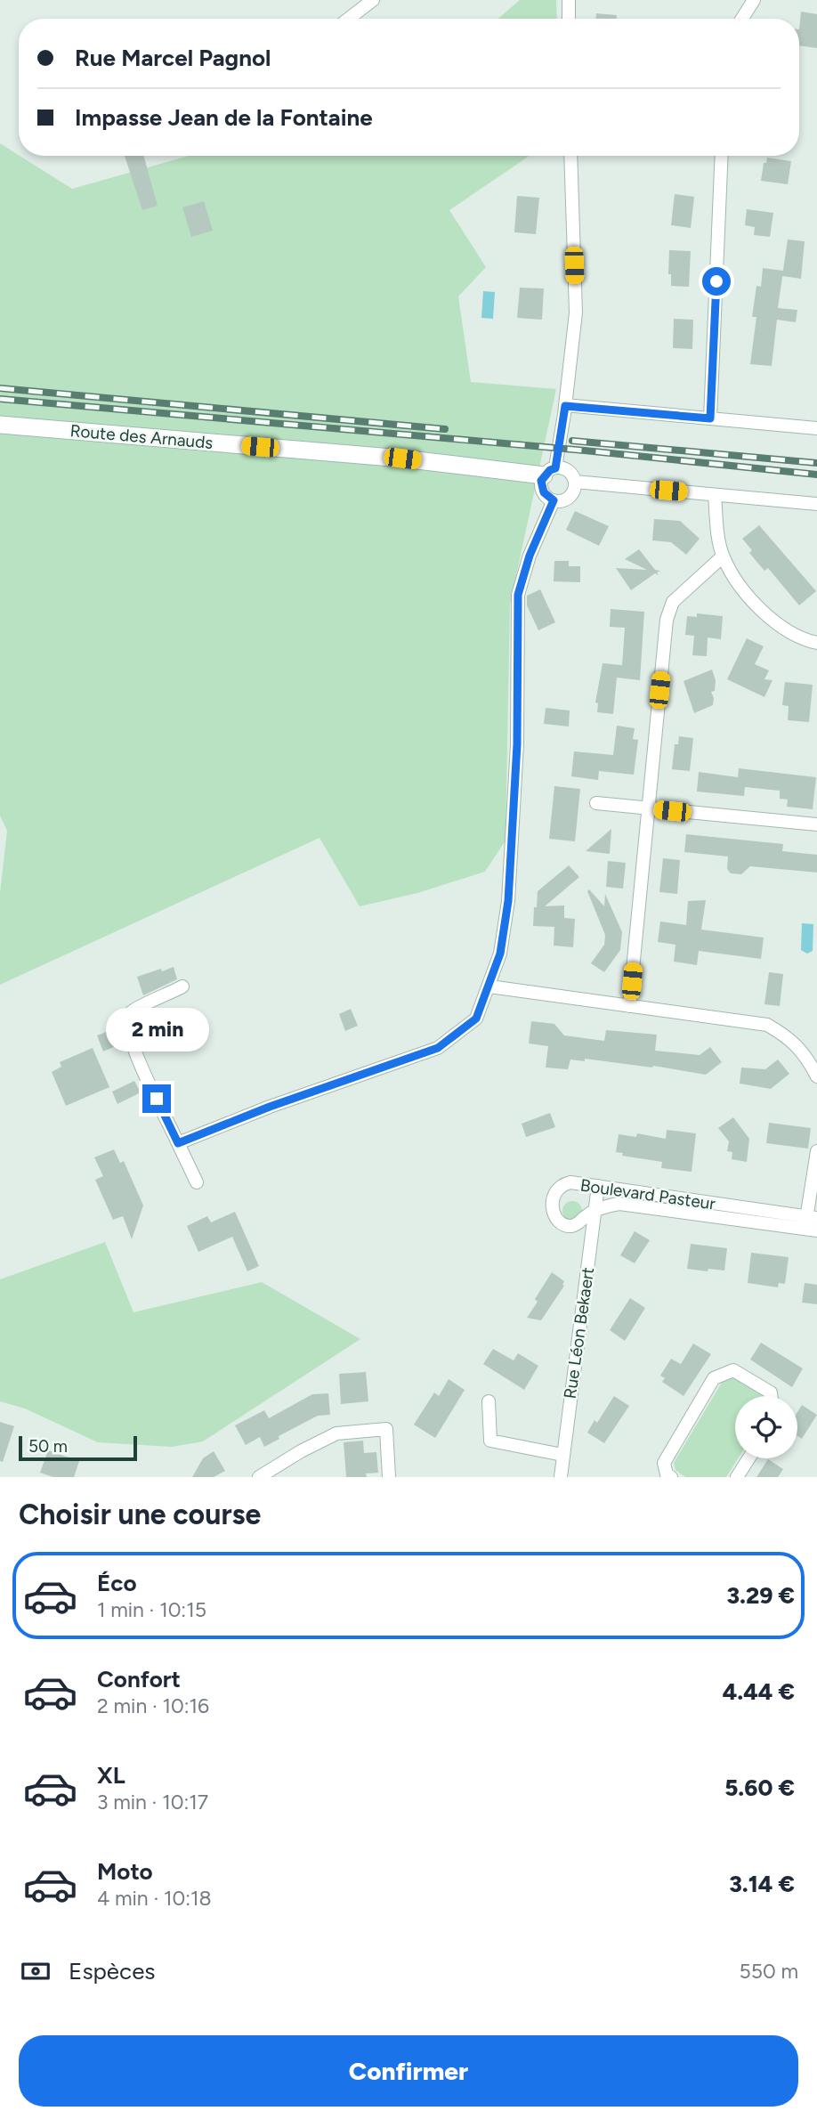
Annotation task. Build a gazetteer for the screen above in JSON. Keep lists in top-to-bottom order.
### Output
{
  "streets": {
    "street": ["Route des Arnauds", "Boulevard Pasteur", "Rue Léon Bekaert"]
  },
  "crossings": [
    ["Boulevard Pasteur", "Rue Léon Bekaert"]
  ],
  "scale_bar": "50 m",
  "page": {
    "banner": ["Rue Marcel Pagnol", "Impasse Jean de la Fontaine"],
    "bubble": "2 min",
    "scale": "50 m",
    "heading": "Choisir une course",
    "list": [
      {
        "name": "Éco",
        "note": "1 min · 10:15",
        "value": "3.29 €"
      },
      {
        "name": "Confort",
        "note": "2 min · 10:16",
        "value": "4.44 €"
      },
      {
        "name": "XL",
        "note": "3 min · 10:17",
        "value": "5.60 €"
      },
      {
        "name": "Moto",
        "note": "4 min · 10:18",
        "value": "3.14 €"
      }
    ],
    "pay": ["Espèces", "550 m"],
    "buttons": "Confirmer"
  }
}
